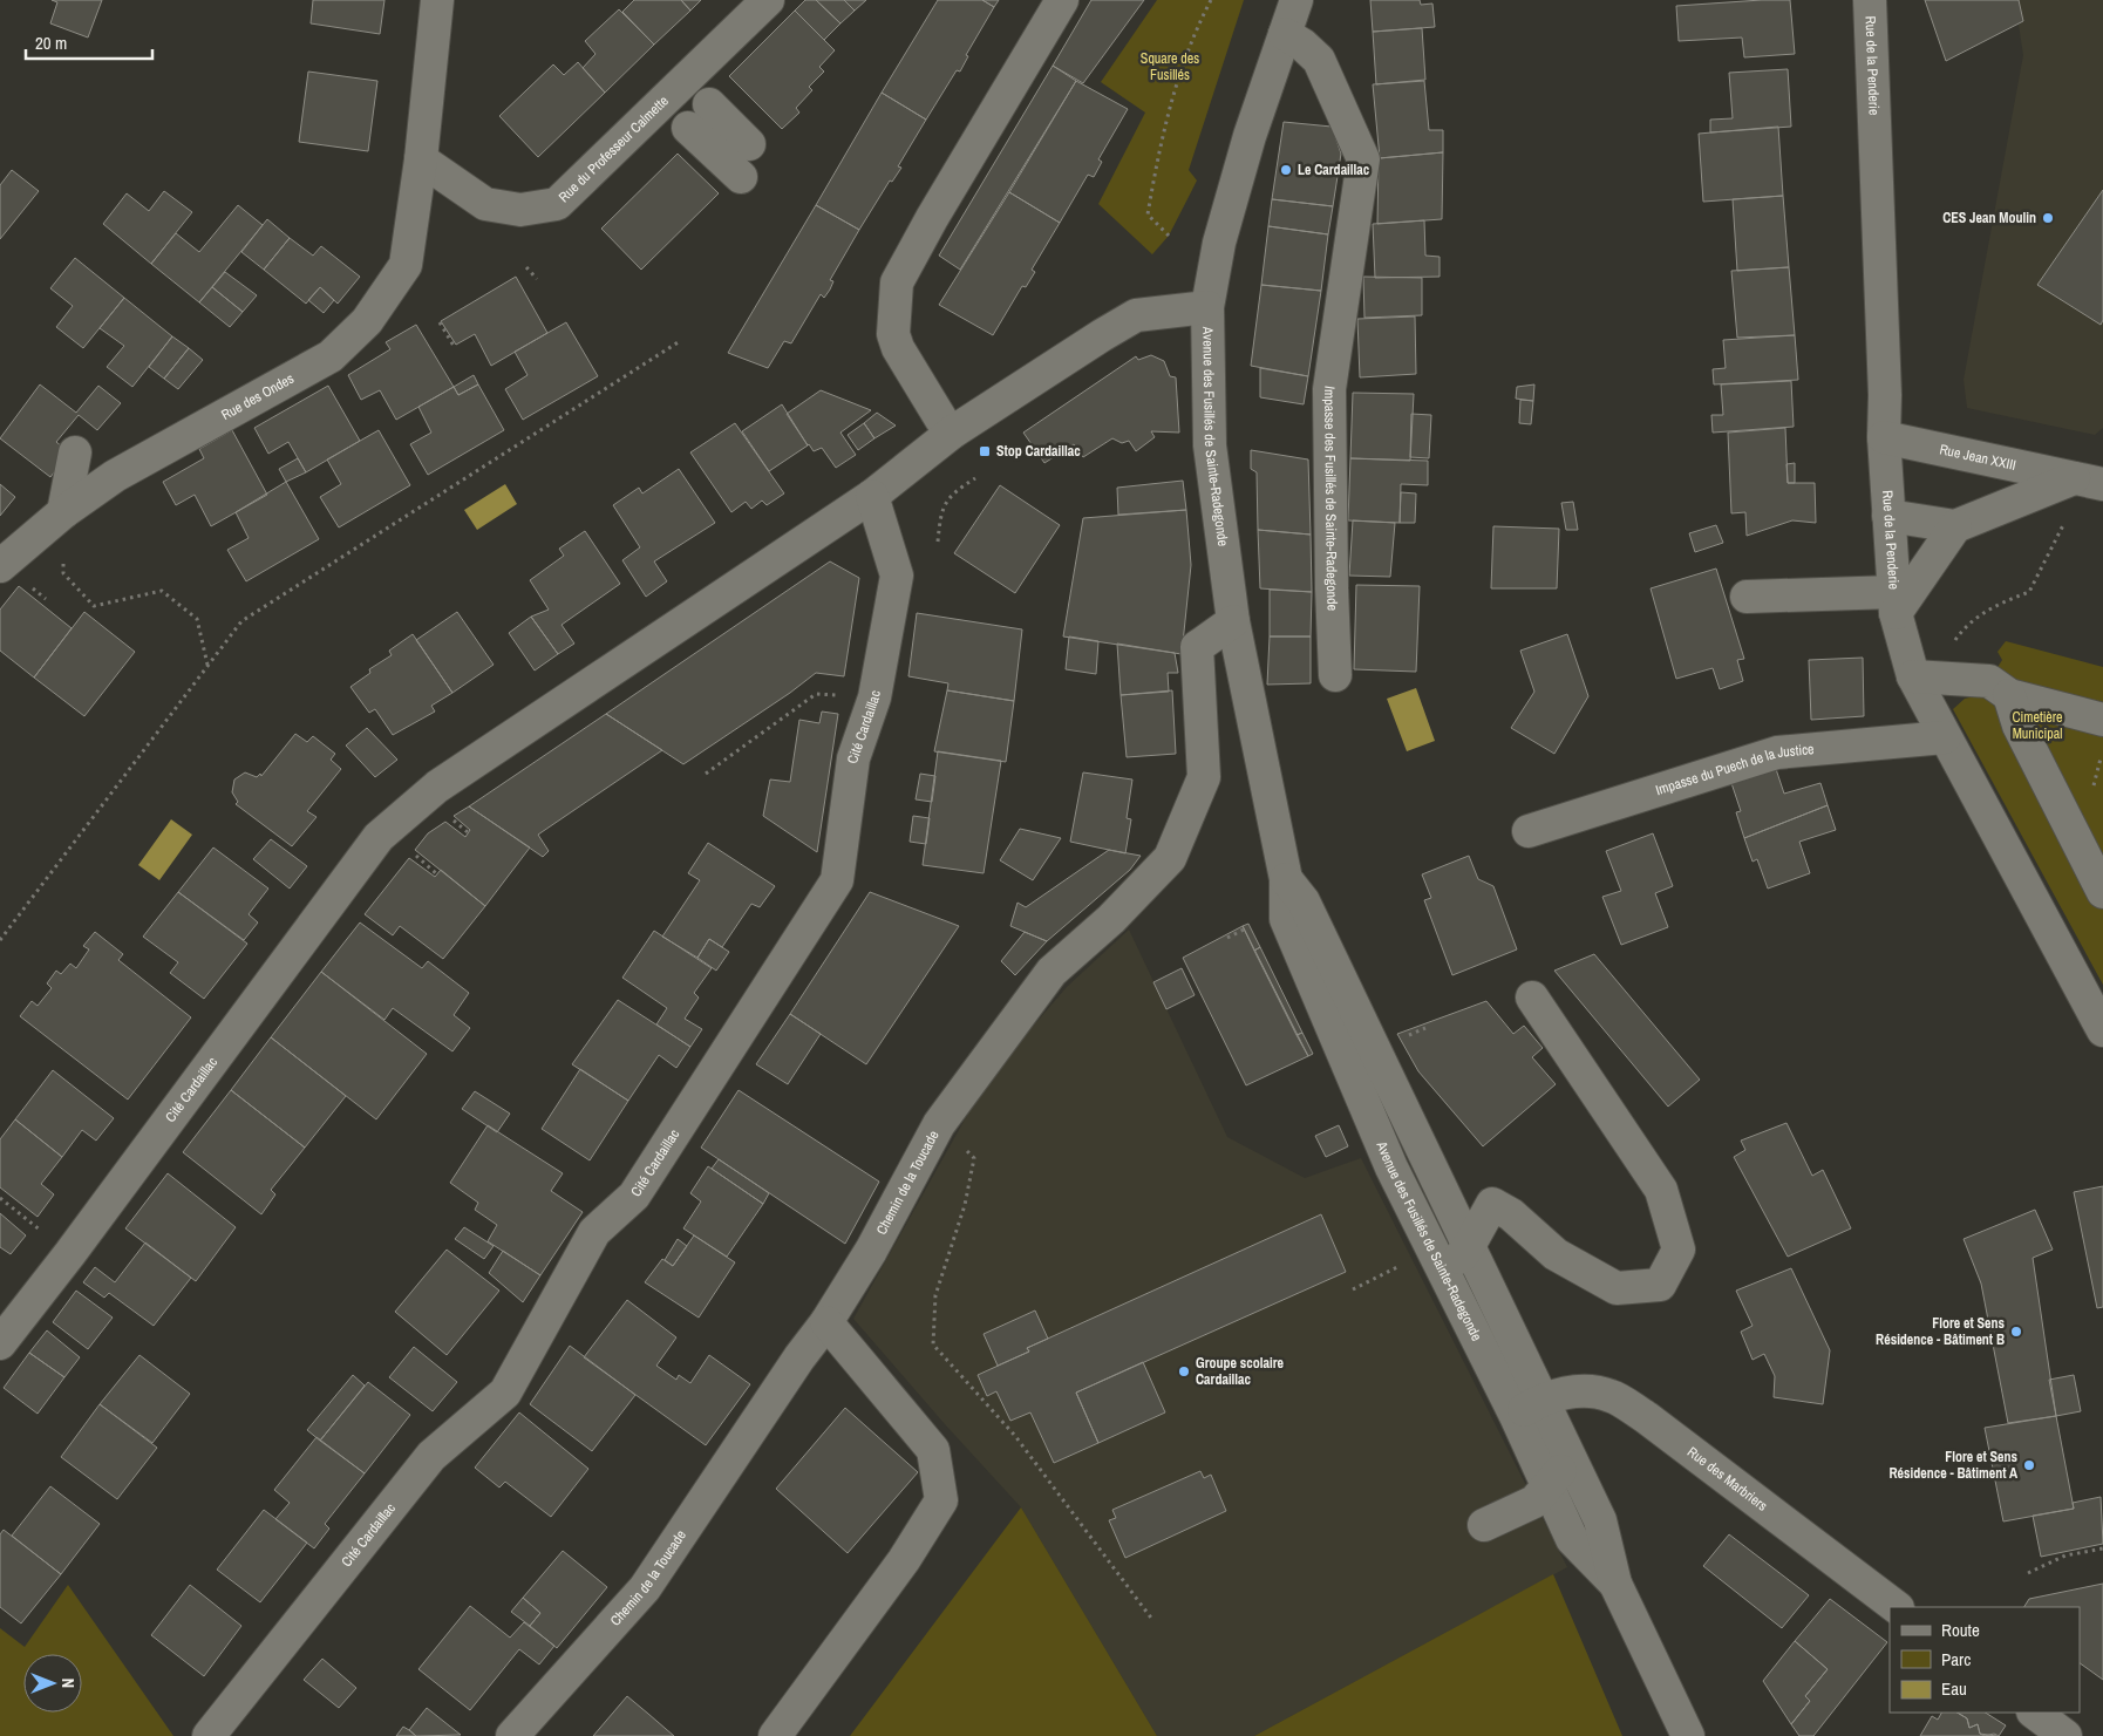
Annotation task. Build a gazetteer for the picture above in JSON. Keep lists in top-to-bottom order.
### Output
{
  "streets": {
    "street": [
      "Rue de la Penderie",
      "Rue du Professeur Calmette",
      "Rue des Ondes",
      "Avenue des Fusillés de Sainte-Radegonde",
      "Rue Jean XXIII",
      "Impasse des Fusillés de Sainte-Radegonde",
      "Cité Cardaillac",
      "Impasse du Puech de la Justice",
      "Chemin de la Toucade",
      "Rue des Marbriers"
    ]
  },
  "crossings": [
    ["Rue de la Penderie", "Rue Jean XXIII"],
    ["Rue de la Penderie", "Impasse du Puech de la Justice"],
    ["Rue du Professeur Calmette", "Rue des Ondes"],
    ["Avenue des Fusillés de Sainte-Radegonde", "Impasse des Fusillés de Sainte-Radegonde"],
    ["Avenue des Fusillés de Sainte-Radegonde", "Cité Cardaillac"],
    ["Avenue des Fusillés de Sainte-Radegonde", "Chemin de la Toucade"],
    ["Avenue des Fusillés de Sainte-Radegonde", "Rue des Marbriers"]
  ],
  "parks": ["Square des Fusillés", "Cimetière Municipal"],
  "places": {
    "other": [
      "Le Cardaillac",
      "CES Jean Moulin",
      "Flore et Sens Résidence - Bâtiment B",
      "Groupe scolaire Cardaillac",
      "Flore et Sens Résidence - Bâtiment A"
    ],
    "transit": ["Stop Cardaillac"]
  },
  "legend": ["Route", "Parc", "Eau"],
  "scale_bar": "20 m",
  "north": "right"
}
